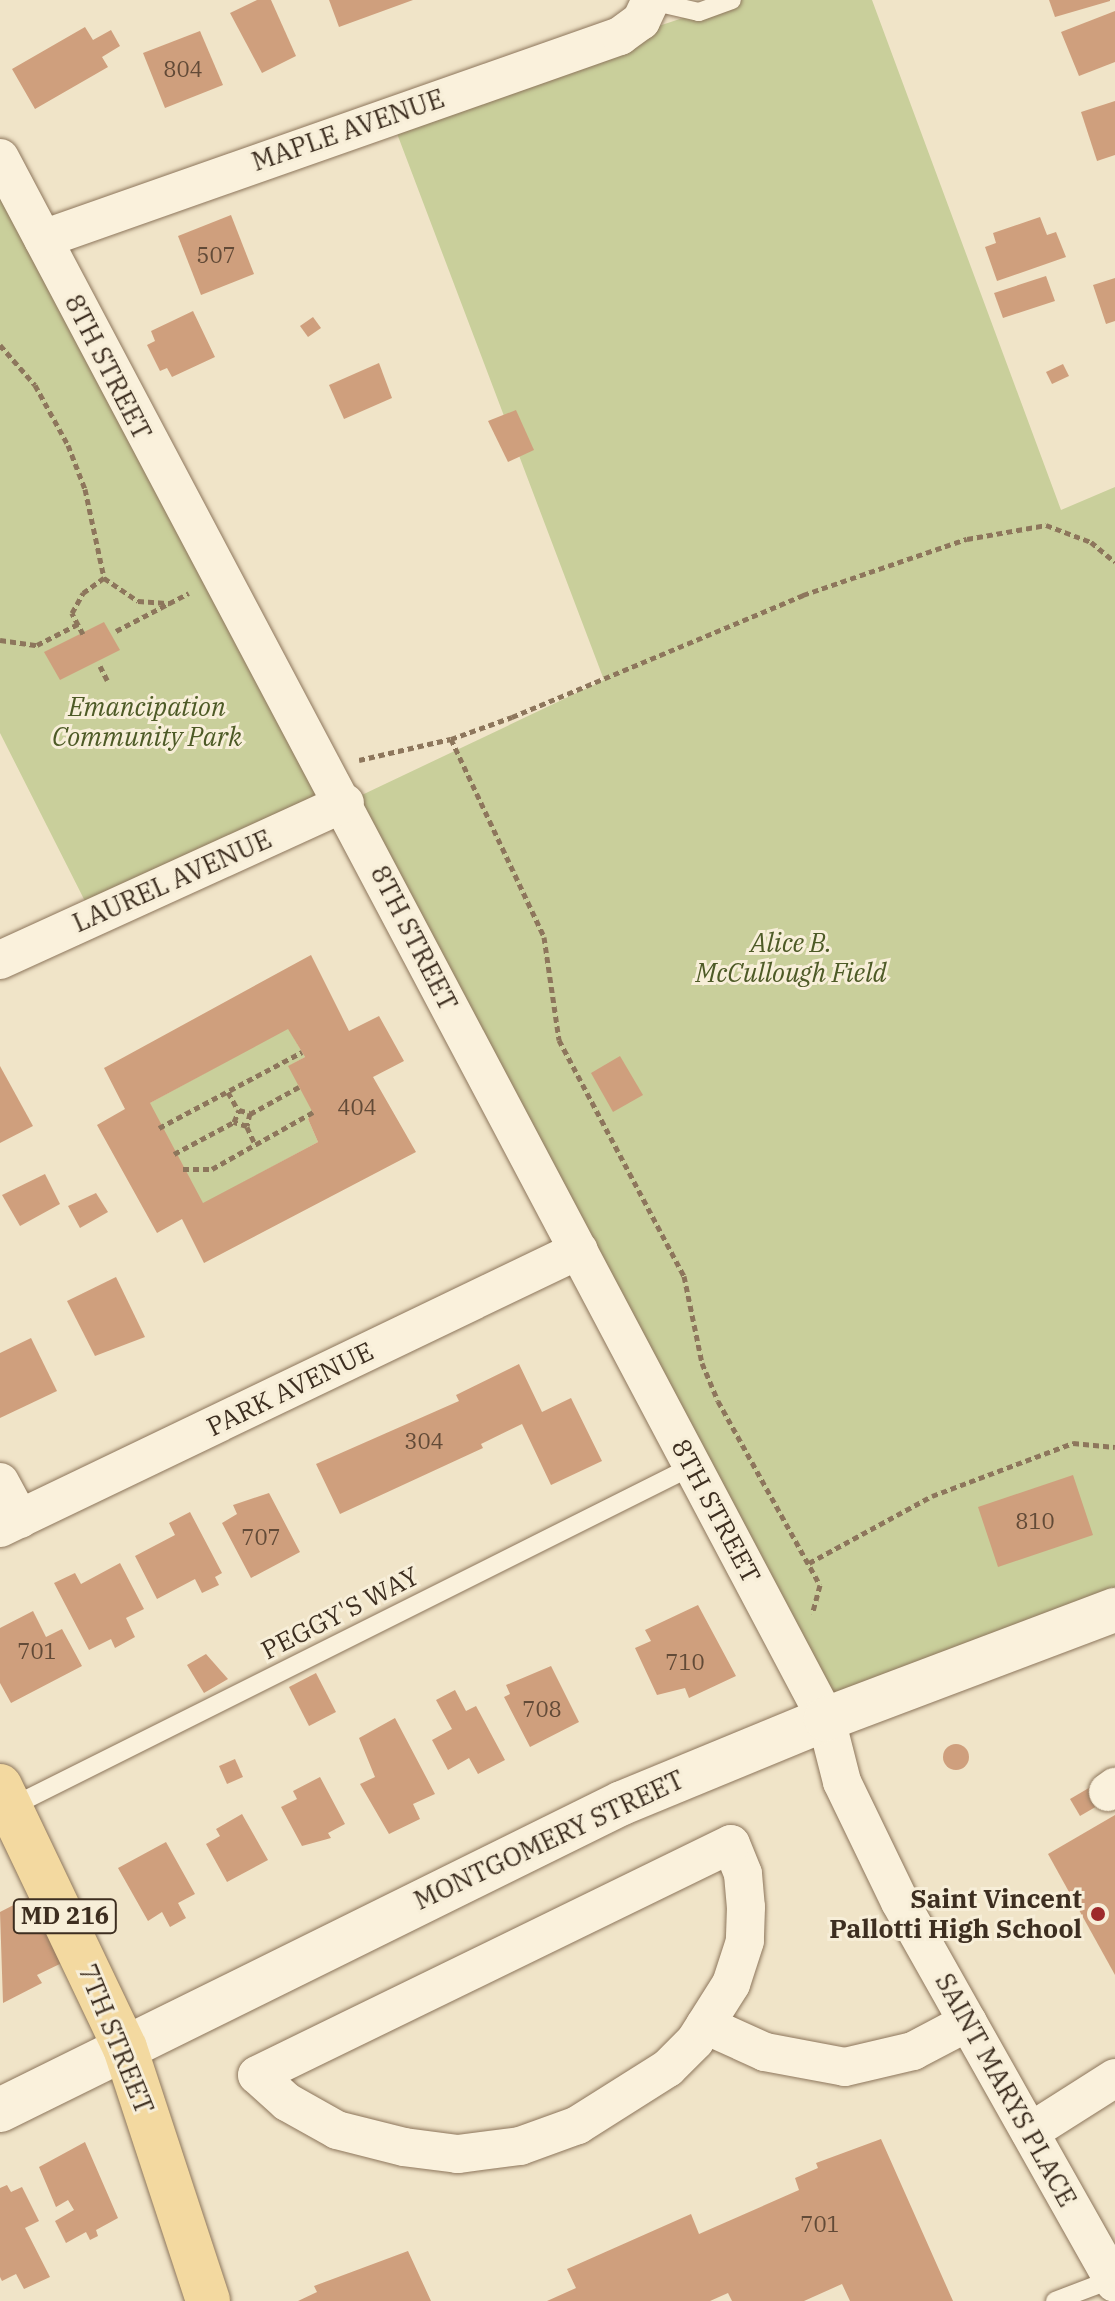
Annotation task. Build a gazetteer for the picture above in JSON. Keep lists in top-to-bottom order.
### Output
{
  "streets": {
    "main road": ["MD 216", "7TH STREET"],
    "street": [
      "MAPLE AVENUE",
      "8TH STREET",
      "LAUREL AVENUE",
      "PARK AVENUE",
      "MONTGOMERY STREET",
      "SAINT MARYS PLACE"
    ],
    "lane": ["PEGGY'S WAY"]
  },
  "crossings": [
    ["MAPLE AVENUE", "8TH STREET"],
    ["8TH STREET", "LAUREL AVENUE"],
    ["8TH STREET", "PARK AVENUE"],
    ["8TH STREET", "PEGGY'S WAY"],
    ["8TH STREET", "MONTGOMERY STREET"],
    ["8TH STREET", "SAINT MARYS PLACE"],
    ["PEGGY'S WAY", "7TH STREET"],
    ["MONTGOMERY STREET", "7TH STREET"],
    ["MONTGOMERY STREET", "SAINT MARYS PLACE"]
  ],
  "parks": ["Emancipation Community Park", "Alice B. McCullough Field"],
  "places": ["Saint Vincent Pallotti High School"],
  "house_numbers": [
    "804",
    "507",
    "404",
    "304",
    "810",
    "707",
    "701",
    "710",
    "708",
    "701"
  ]
}
